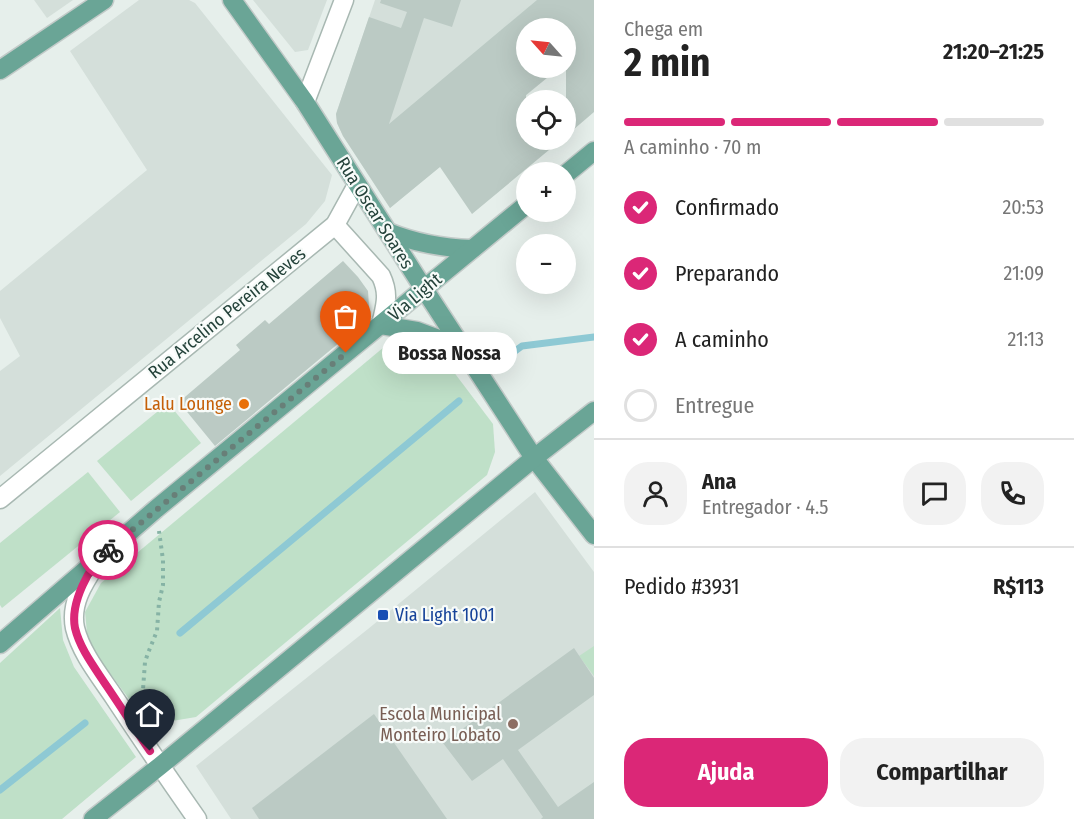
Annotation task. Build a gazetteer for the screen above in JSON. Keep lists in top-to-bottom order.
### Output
{
  "streets": {
    "main road": ["Rua Oscar Soares", "Via Light"],
    "street": ["Rua Arcelino Pereira Neves"]
  },
  "crossings": [
    ["Rua Oscar Soares", "Via Light"],
    ["Rua Oscar Soares", "Rua Arcelino Pereira Neves"]
  ],
  "places": {
    "other": ["Bossa Nossa", "Lalu Lounge", "Escola Municipal Monteiro Lobato"],
    "transit": ["Via Light 1001"]
  },
  "north": "top left",
  "page": {
    "heading": ["2 min", "Chega em", "21:20–21:25"],
    "panel": [
      "Ana",
      "Entregador · 4.5",
      "Pedido #3931",
      "R$113"
    ],
    "map_buttons": ["+", "−"],
    "bar": "A caminho · 70 m",
    "list": [
      ["Confirmado", "20:53"],
      ["Preparando", "21:09"],
      ["A caminho", "21:13"],
      "Entregue"
    ],
    "bubble": "Bossa Nossa",
    "buttons": ["Ajuda", "Compartilhar"]
  }
}
